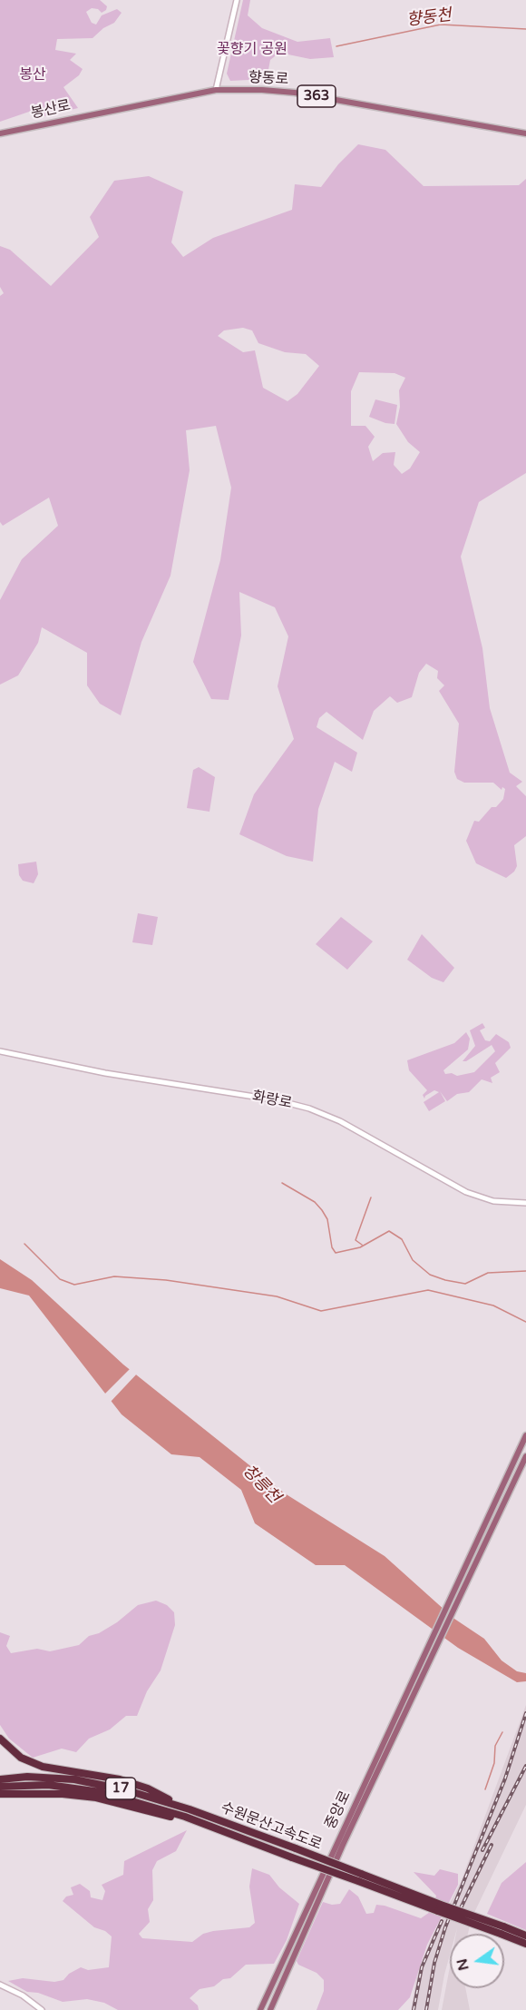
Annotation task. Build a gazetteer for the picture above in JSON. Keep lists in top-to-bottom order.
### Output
{
  "streets": {
    "highway": ["17", "수원문산고속도로"],
    "main road": [
      "향동로",
      "363",
      "봉산로",
      "화랑로",
      "중앙로"
    ]
  },
  "crossings": [
    ["향동로", "봉산로"]
  ],
  "water": ["향동천", "창릉천"],
  "parks": ["꽃향기 공원", "봉산"],
  "north": "left"
}
